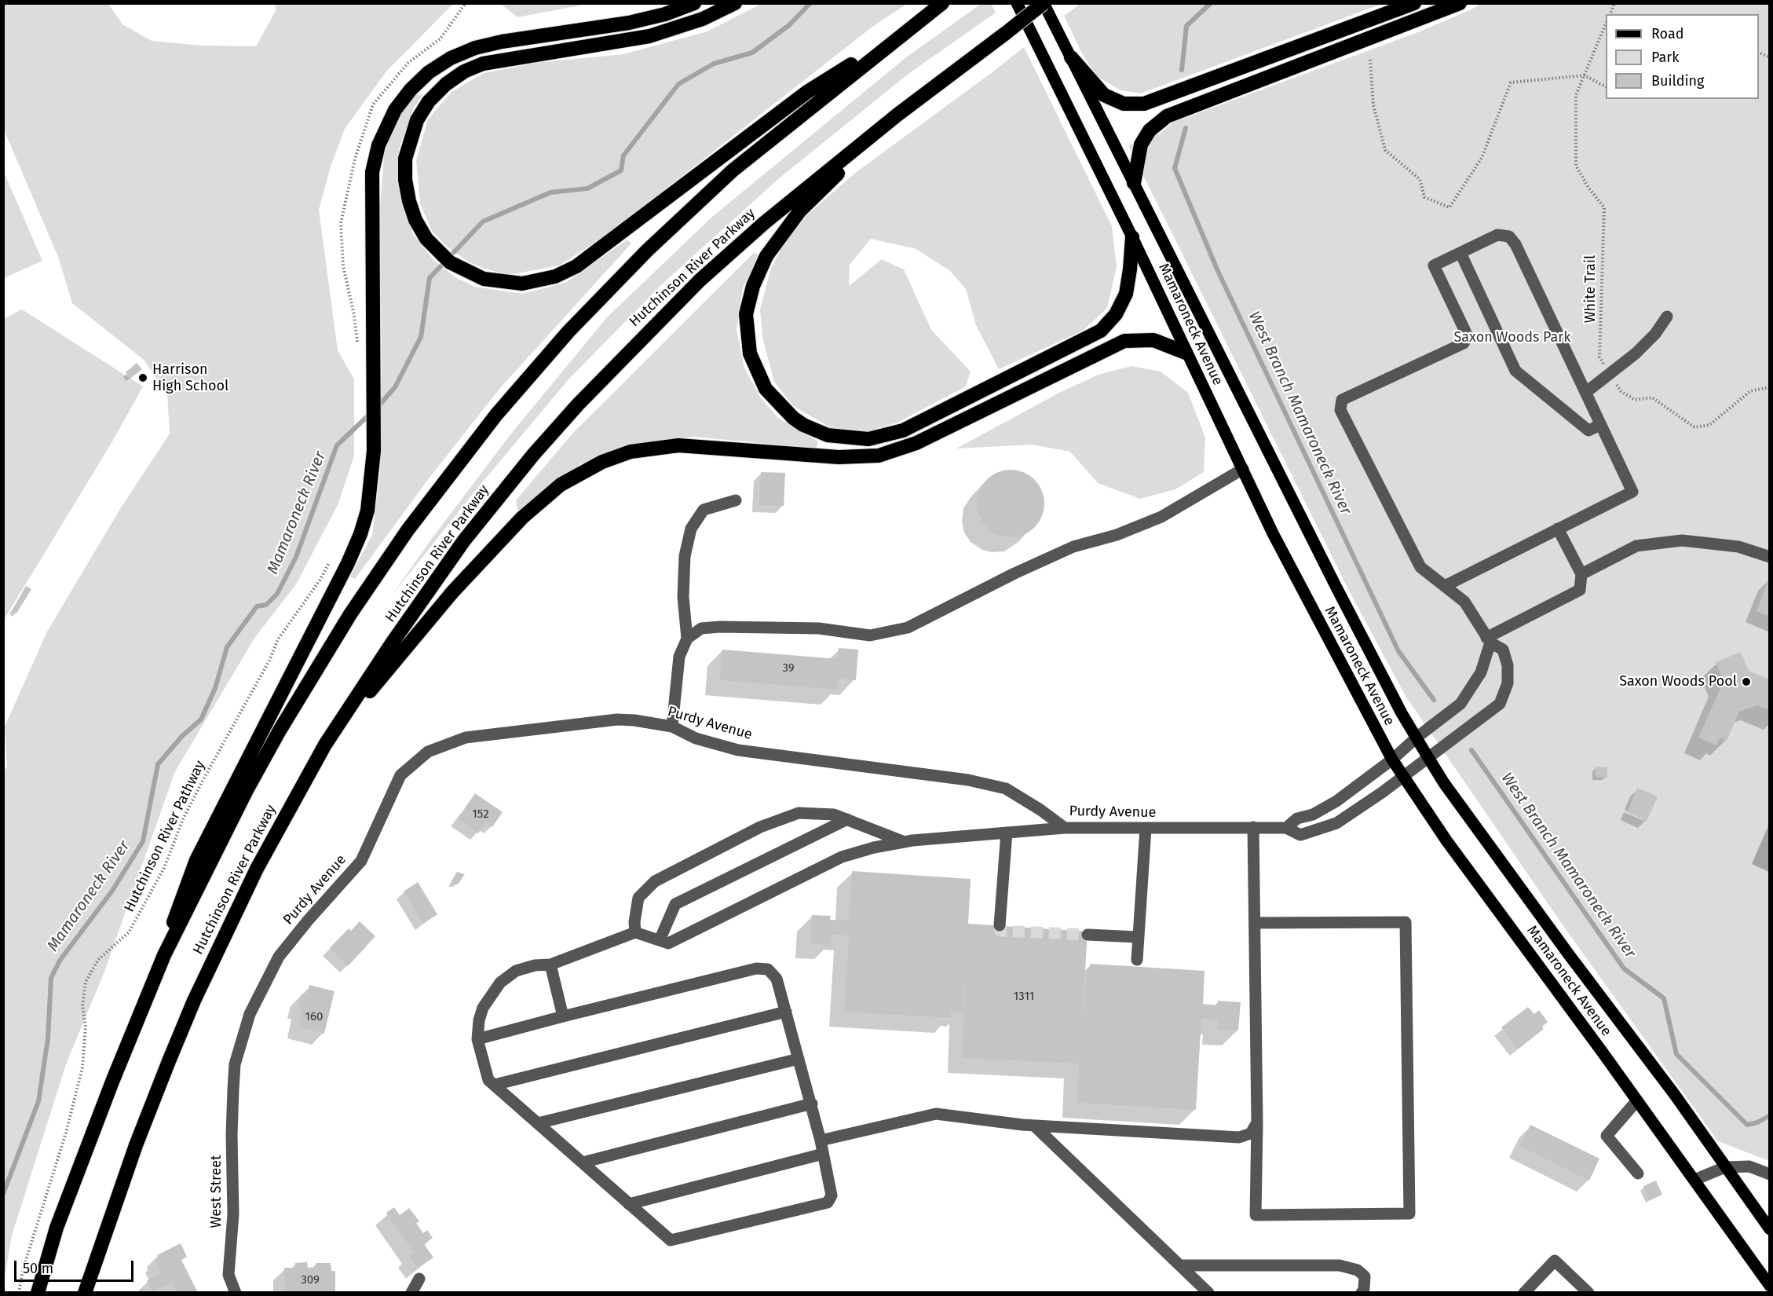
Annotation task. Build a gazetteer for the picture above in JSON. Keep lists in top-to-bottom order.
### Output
{
  "streets": {
    "highway": ["Hutchinson River Parkway"],
    "main road": ["Mamaroneck Avenue"],
    "street": ["Purdy Avenue", "West Street"],
    "path": ["White Trail", "Hutchinson River Pathway"]
  },
  "crossings": [
    ["Hutchinson River Parkway", "Mamaroneck Avenue"],
    ["Mamaroneck Avenue", "Purdy Avenue"],
    ["Purdy Avenue", "West Street"]
  ],
  "water": ["West Branch Mamaroneck River", "Mamaroneck River"],
  "parks": ["Saxon Woods Park"],
  "places": ["Harrison High School", "Saxon Woods Pool"],
  "house_numbers": [
    "39",
    "152",
    "1311",
    "160",
    "309"
  ],
  "legend": ["Road", "Park", "Building"],
  "scale_bar": "50 m"
}
